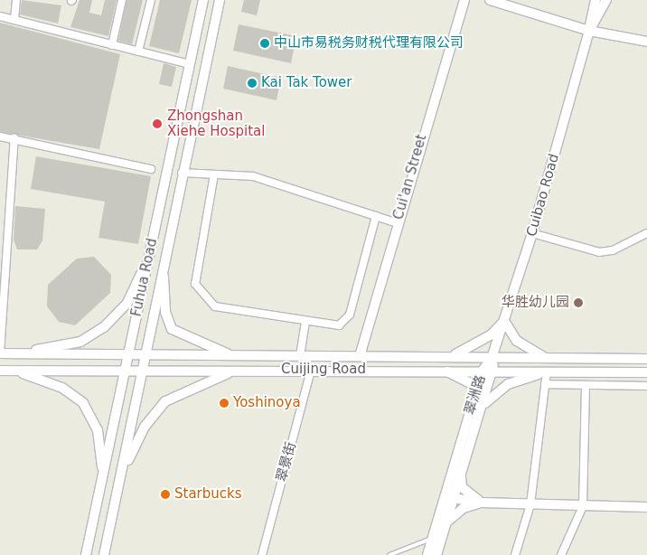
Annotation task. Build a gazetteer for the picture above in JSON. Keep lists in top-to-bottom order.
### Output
{
  "streets": {
    "main road": [
      "Cui'an Street",
      "Cuibao Road",
      "Fuhua Road",
      "Cuijing Road",
      "翠洲路"
    ],
    "street": ["翠景街"]
  },
  "crossings": [
    ["Cui'an Street", "Cuijing Road"],
    ["Cuibao Road", "Cuijing Road"],
    ["Cuibao Road", "翠洲路"],
    ["Fuhua Road", "Cuijing Road"],
    ["Cuijing Road", "翠洲路"],
    ["Cuijing Road", "翠景街"]
  ],
  "places": [
    "中山市易税务财税代理有限公司",
    "Kai Tak Tower",
    "Zhongshan Xiehe Hospital",
    "华胜幼儿园",
    "Yoshinoya",
    "Starbucks"
  ]
}
